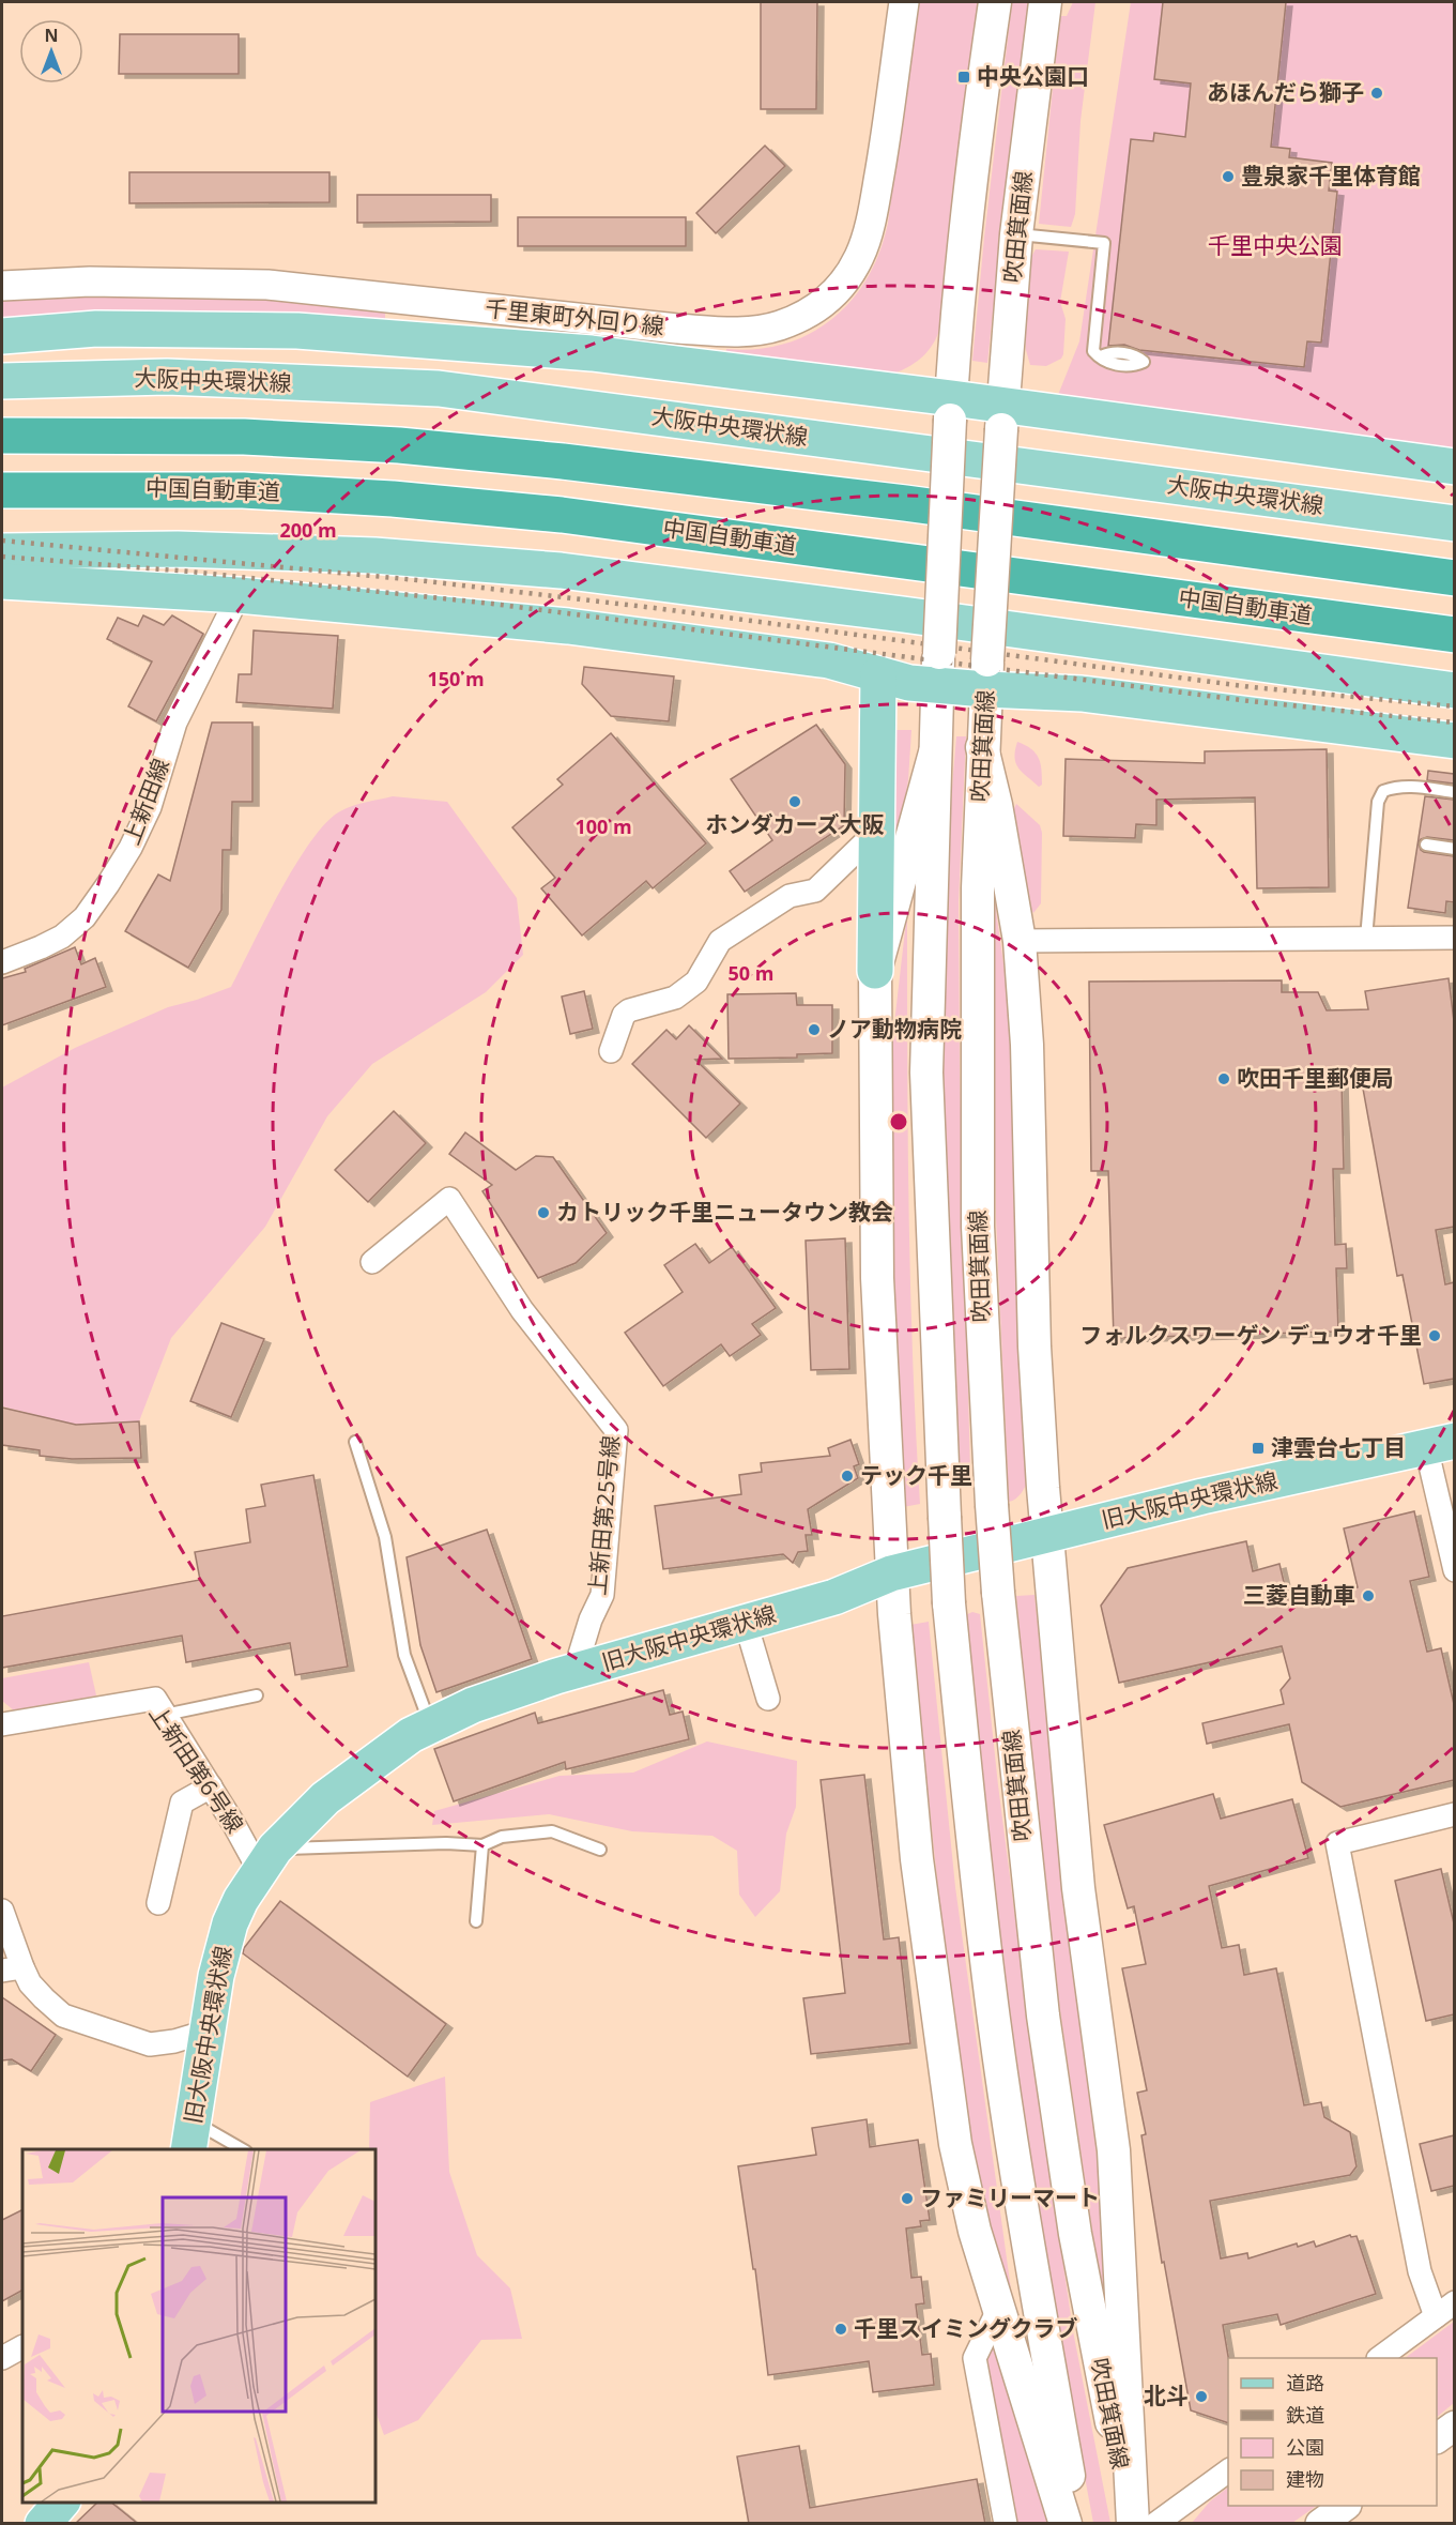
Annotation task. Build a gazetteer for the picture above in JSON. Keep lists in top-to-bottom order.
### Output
{
  "streets": {
    "highway": ["中国自動車道"],
    "main road": ["吹田箕面線", "大阪中央環状線", "旧大阪中央環状線"],
    "street": [
      "千里東町外回り線",
      "上新田線",
      "上新田第25号線",
      "上新田第6号線"
    ]
  },
  "crossings": [
    ["旧大阪中央環状線", "上新田第25号線"],
    ["旧大阪中央環状線", "上新田第6号線"]
  ],
  "parks": ["千里中央公園"],
  "places": {
    "transit": ["中央公園口", "津雲台七丁目"],
    "other": [
      "あほんだら獅子",
      "豊泉家千里体育館",
      "ホンダカーズ大阪",
      "ノア動物病院",
      "吹田千里郵便局",
      "カトリック千里ニュータウン教会",
      "フォルクスワーゲン デュウオ千里",
      "テック千里",
      "三菱自動車",
      "ファミリーマート",
      "千里スイミングクラブ",
      "北斗"
    ]
  },
  "legend": [
    "道路",
    "鉄道",
    "公園",
    "建物"
  ],
  "north": "top",
  "rings": [
    "200 m",
    "150 m",
    "100 m",
    "50 m"
  ]
}
